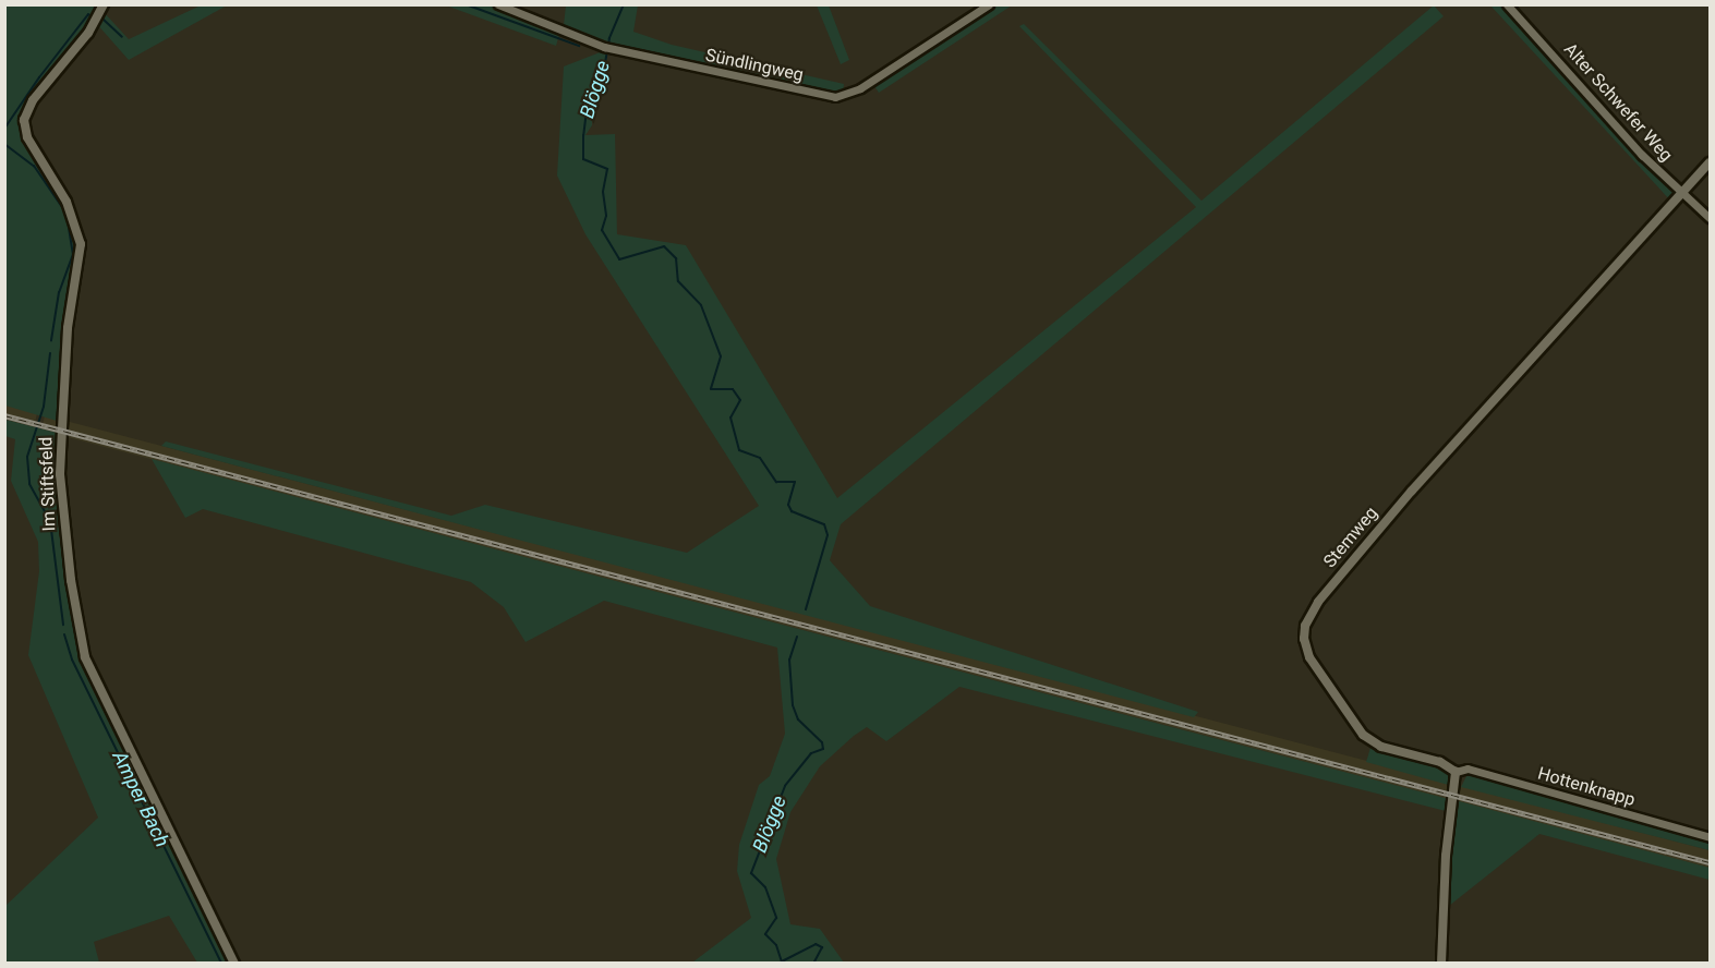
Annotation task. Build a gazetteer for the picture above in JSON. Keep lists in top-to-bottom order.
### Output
{
  "streets": {
    "street": [
      "Sündlingweg",
      "Alter Schwefer Weg",
      "Im Stiftsfeld",
      "Stemweg",
      "Hottenknapp"
    ]
  },
  "crossings": [
    ["Alter Schwefer Weg", "Stemweg"],
    ["Stemweg", "Hottenknapp"]
  ],
  "water": ["Blögge", "Amper Bach"]
}
